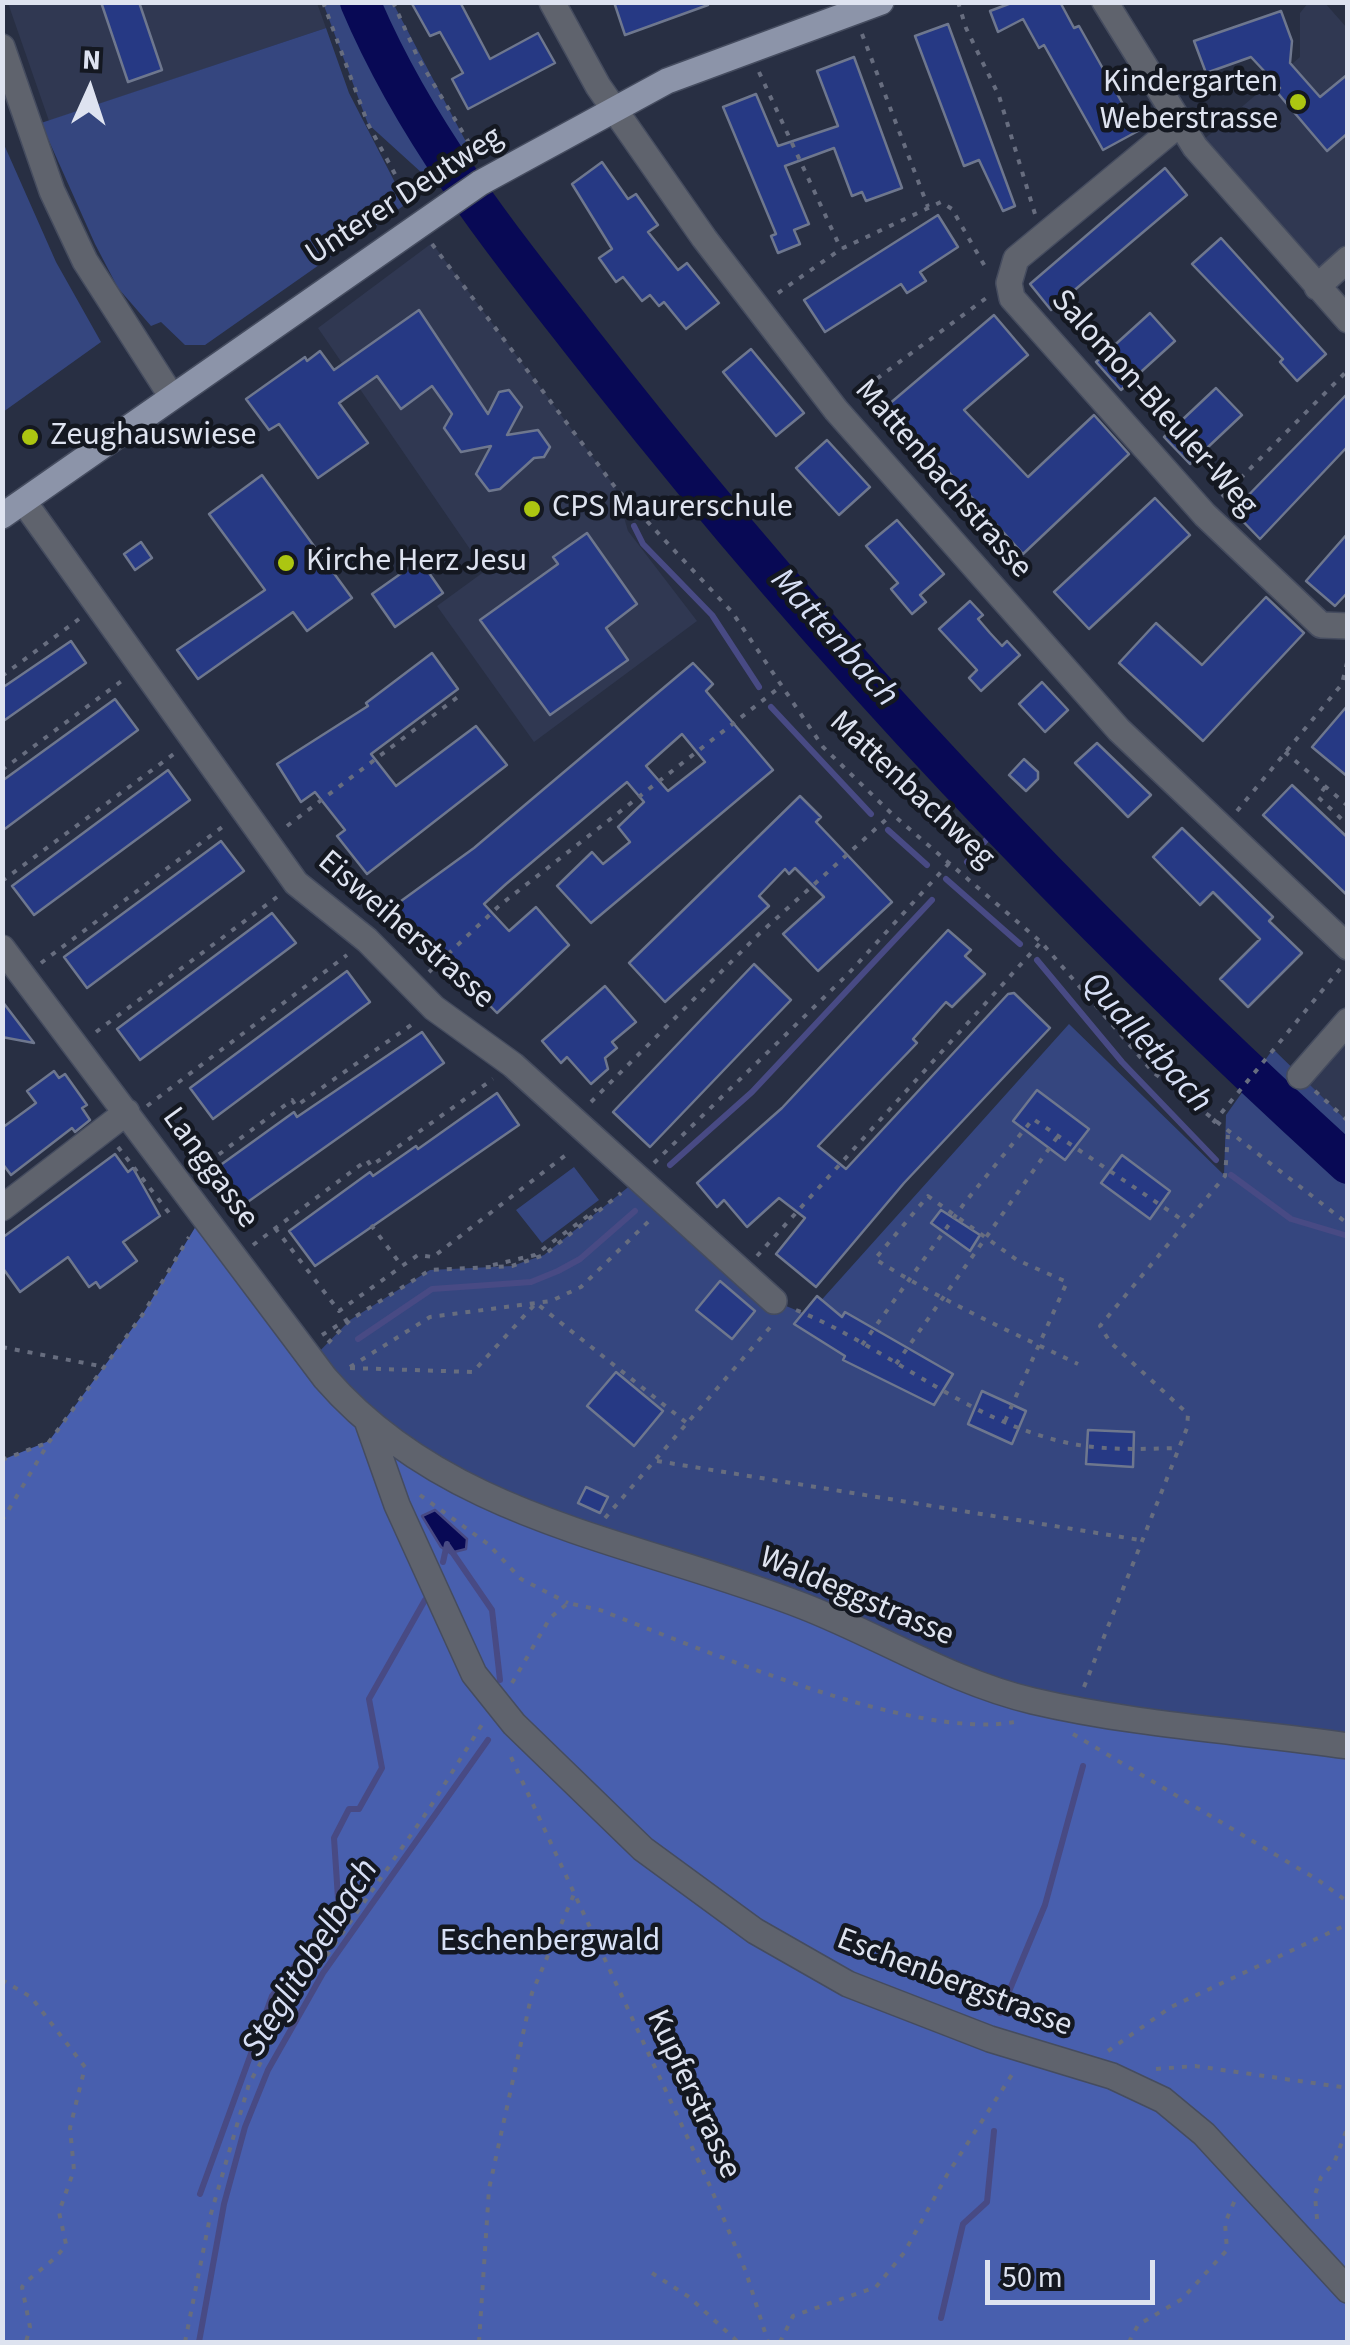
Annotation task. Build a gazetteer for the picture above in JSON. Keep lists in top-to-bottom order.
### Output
{
  "streets": {
    "main road": ["Unterer Deutweg"],
    "street": [
      "Salomon-Bleuler-Weg",
      "Mattenbachstrasse",
      "Eisweiherstrasse",
      "Langgasse",
      "Waldeggstrasse",
      "Eschenbergstrasse"
    ],
    "path": ["Mattenbachweg", "Kupferstrasse"]
  },
  "crossings": [
    ["Unterer Deutweg", "Mattenbachstrasse"],
    ["Unterer Deutweg", "Eisweiherstrasse"],
    ["Langgasse", "Waldeggstrasse"],
    ["Langgasse", "Eschenbergstrasse"],
    ["Waldeggstrasse", "Eschenbergstrasse"]
  ],
  "water": ["Mattenbach", "Qualletbach", "Steglitobelbach"],
  "parks": ["Eschenbergwald"],
  "places": [
    "Kindergarten Weberstrasse",
    "Zeughauswiese",
    "CPS Maurerschule",
    "Kirche Herz Jesu"
  ],
  "scale_bar": "50 m",
  "north": "top"
}
